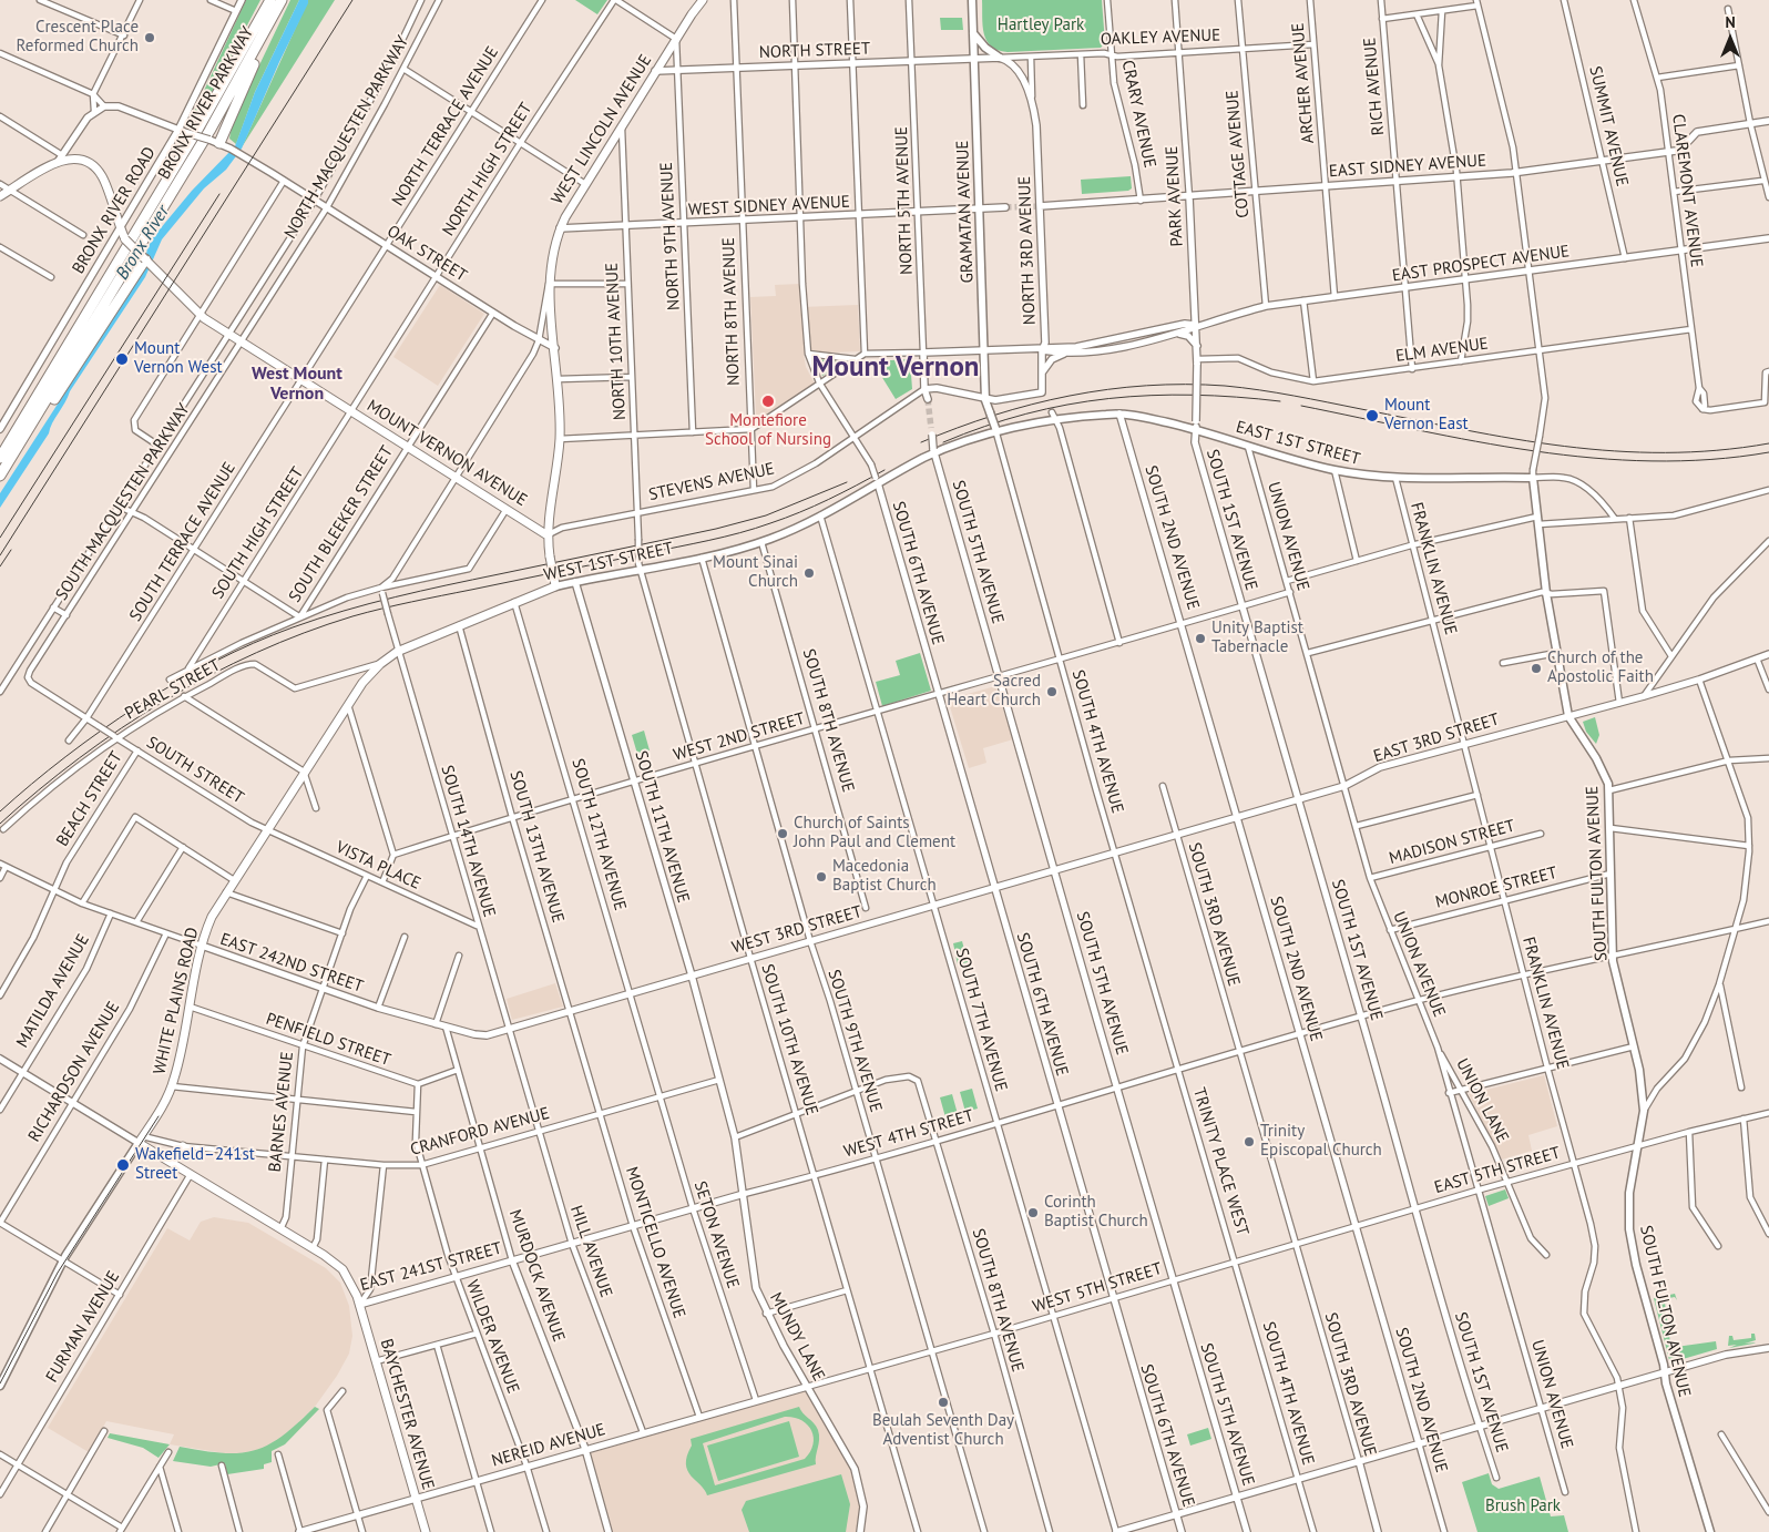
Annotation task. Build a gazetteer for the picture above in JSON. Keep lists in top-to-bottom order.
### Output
{
  "streets": {
    "highway": ["BRONX RIVER PARKWAY"],
    "main road": [
      "WEST LINCOLN AVENUE",
      "GRAMATAN AVENUE",
      "EAST 1ST STREET",
      "MOUNT VERNON AVENUE",
      "WEST 1ST STREET",
      "SOUTH FULTON AVENUE",
      "WHITE PLAINS ROAD",
      "EAST 241ST STREET",
      "BAYCHESTER AVENUE"
    ],
    "street": [
      "OAKLEY AVENUE",
      "NORTH STREET",
      "ARCHER AVENUE",
      "RICH AVENUE",
      "CRARY AVENUE",
      "NORTH TERRACE AVENUE",
      "SUMMIT AVENUE",
      "NORTH MACQUESTEN PARKWAY",
      "COTTAGE AVENUE",
      "EAST SIDNEY AVENUE",
      "NORTH HIGH STREET",
      "CLAREMONT AVENUE",
      "PARK AVENUE",
      "NORTH 5TH AVENUE",
      "WEST SIDNEY AVENUE",
      "BRONX RIVER ROAD",
      "NORTH 9TH AVENUE",
      "NORTH 3RD AVENUE",
      "OAK STREET",
      "EAST PROSPECT AVENUE",
      "NORTH 8TH AVENUE",
      "NORTH 10TH AVENUE",
      "ELM AVENUE",
      "STEVENS AVENUE",
      "SOUTH MACQUESTEN PARKWAY",
      "SOUTH 1ST AVENUE",
      "SOUTH BLEEKER STREET",
      "SOUTH HIGH STREET",
      "UNION AVENUE",
      "SOUTH 2ND AVENUE",
      "SOUTH TERRACE AVENUE",
      "SOUTH 5TH AVENUE",
      "FRANKLIN AVENUE",
      "SOUTH 6TH AVENUE",
      "PEARL STREET",
      "SOUTH 8TH AVENUE",
      "WEST 2ND STREET",
      "EAST 3RD STREET",
      "SOUTH 4TH AVENUE",
      "SOUTH STREET",
      "BEACH STREET",
      "SOUTH 11TH AVENUE",
      "SOUTH 12TH AVENUE",
      "SOUTH 14TH AVENUE",
      "MADISON STREET",
      "SOUTH 13TH AVENUE",
      "VISTA PLACE",
      "MONROE STREET",
      "SOUTH 3RD AVENUE",
      "WEST 3RD STREET",
      "EAST 242ND STREET",
      "MATILDA AVENUE",
      "SOUTH 7TH AVENUE",
      "PENFIELD STREET",
      "SOUTH 10TH AVENUE",
      "SOUTH 9TH AVENUE",
      "RICHARDSON AVENUE",
      "UNION LANE",
      "BARNES AVENUE",
      "CRANFORD AVENUE",
      "WEST 4TH STREET",
      "TRINITY PLACE WEST",
      "EAST 5TH STREET",
      "SETON AVENUE",
      "MONTICELLO AVENUE",
      "HILL AVENUE",
      "MURDOCK AVENUE",
      "WEST 5TH STREET",
      "FURMAN AVENUE",
      "WILDER AVENUE",
      "MUNDY LANE",
      "NEREID AVENUE"
    ]
  },
  "crossings": [
    ["OAKLEY AVENUE", "NORTH STREET"],
    ["OAKLEY AVENUE", "ARCHER AVENUE"],
    ["OAKLEY AVENUE", "CRARY AVENUE"],
    ["OAKLEY AVENUE", "COTTAGE AVENUE"],
    ["OAKLEY AVENUE", "PARK AVENUE"],
    ["OAKLEY AVENUE", "GRAMATAN AVENUE"],
    ["OAKLEY AVENUE", "NORTH 3RD AVENUE"],
    ["NORTH STREET", "WEST LINCOLN AVENUE"],
    ["NORTH STREET", "NORTH 5TH AVENUE"],
    ["NORTH STREET", "GRAMATAN AVENUE"],
    ["NORTH STREET", "NORTH 9TH AVENUE"],
    ["NORTH STREET", "NORTH 8TH AVENUE"],
    ["ARCHER AVENUE", "EAST SIDNEY AVENUE"],
    ["ARCHER AVENUE", "EAST PROSPECT AVENUE"],
    ["RICH AVENUE", "EAST SIDNEY AVENUE"],
    ["RICH AVENUE", "EAST PROSPECT AVENUE"],
    ["RICH AVENUE", "ELM AVENUE"],
    ["CRARY AVENUE", "EAST SIDNEY AVENUE"],
    ["NORTH TERRACE AVENUE", "OAK STREET"],
    ["NORTH TERRACE AVENUE", "MOUNT VERNON AVENUE"],
    ["NORTH TERRACE AVENUE", "SOUTH TERRACE AVENUE"],
    ["SUMMIT AVENUE", "EAST SIDNEY AVENUE"],
    ["SUMMIT AVENUE", "EAST PROSPECT AVENUE"],
    ["WEST LINCOLN AVENUE", "WEST SIDNEY AVENUE"],
    ["WEST LINCOLN AVENUE", "NORTH 9TH AVENUE"],
    ["WEST LINCOLN AVENUE", "OAK STREET"],
    ["WEST LINCOLN AVENUE", "NORTH 10TH AVENUE"],
    ["WEST LINCOLN AVENUE", "MOUNT VERNON AVENUE"],
    ["WEST LINCOLN AVENUE", "STEVENS AVENUE"],
    ["WEST LINCOLN AVENUE", "WEST 1ST STREET"],
    ["WEST LINCOLN AVENUE", "SOUTH 14TH AVENUE"],
    ["NORTH MACQUESTEN PARKWAY", "OAK STREET"],
    ["NORTH MACQUESTEN PARKWAY", "MOUNT VERNON AVENUE"],
    ["NORTH MACQUESTEN PARKWAY", "SOUTH MACQUESTEN PARKWAY"],
    ["COTTAGE AVENUE", "EAST SIDNEY AVENUE"],
    ["COTTAGE AVENUE", "EAST PROSPECT AVENUE"],
    ["EAST SIDNEY AVENUE", "CLAREMONT AVENUE"],
    ["EAST SIDNEY AVENUE", "PARK AVENUE"],
    ["EAST SIDNEY AVENUE", "NORTH 3RD AVENUE"],
    ["EAST SIDNEY AVENUE", "SOUTH FULTON AVENUE"],
    ["NORTH HIGH STREET", "OAK STREET"],
    ["NORTH HIGH STREET", "MOUNT VERNON AVENUE"],
    ["NORTH HIGH STREET", "SOUTH HIGH STREET"],
    ["CLAREMONT AVENUE", "EAST PROSPECT AVENUE"],
    ["CLAREMONT AVENUE", "ELM AVENUE"],
    ["PARK AVENUE", "EAST PROSPECT AVENUE"],
    ["PARK AVENUE", "ELM AVENUE"],
    ["PARK AVENUE", "SOUTH 1ST AVENUE"],
    ["NORTH 5TH AVENUE", "WEST SIDNEY AVENUE"],
    ["NORTH 5TH AVENUE", "EAST PROSPECT AVENUE"],
    ["NORTH 5TH AVENUE", "STEVENS AVENUE"],
    ["WEST SIDNEY AVENUE", "GRAMATAN AVENUE"],
    ["WEST SIDNEY AVENUE", "NORTH 9TH AVENUE"],
    ["WEST SIDNEY AVENUE", "NORTH 8TH AVENUE"],
    ["WEST SIDNEY AVENUE", "NORTH 10TH AVENUE"],
    ["BRONX RIVER ROAD", "OAK STREET"],
    ["BRONX RIVER ROAD", "MOUNT VERNON AVENUE"],
    ["GRAMATAN AVENUE", "NORTH 3RD AVENUE"],
    ["GRAMATAN AVENUE", "EAST PROSPECT AVENUE"],
    ["GRAMATAN AVENUE", "EAST 1ST STREET"],
    ["GRAMATAN AVENUE", "WEST 1ST STREET"],
    ["GRAMATAN AVENUE", "SOUTH 4TH AVENUE"],
    ["NORTH 3RD AVENUE", "EAST PROSPECT AVENUE"],
    ["OAK STREET", "SOUTH BLEEKER STREET"],
    ["EAST PROSPECT AVENUE", "SOUTH FULTON AVENUE"],
    ["NORTH 8TH AVENUE", "STEVENS AVENUE"],
    ["NORTH 10TH AVENUE", "STEVENS AVENUE"],
    ["NORTH 10TH AVENUE", "SOUTH 10TH AVENUE"],
    ["ELM AVENUE", "SOUTH FULTON AVENUE"],
    ["EAST 1ST STREET", "SOUTH 1ST AVENUE"],
    ["EAST 1ST STREET", "UNION AVENUE"],
    ["EAST 1ST STREET", "SOUTH 2ND AVENUE"],
    ["EAST 1ST STREET", "WEST 1ST STREET"],
    ["EAST 1ST STREET", "FRANKLIN AVENUE"],
    ["EAST 1ST STREET", "SOUTH 4TH AVENUE"],
    ["EAST 1ST STREET", "SOUTH FULTON AVENUE"],
    ["MOUNT VERNON AVENUE", "STEVENS AVENUE"],
    ["MOUNT VERNON AVENUE", "SOUTH MACQUESTEN PARKWAY"],
    ["MOUNT VERNON AVENUE", "SOUTH BLEEKER STREET"],
    ["MOUNT VERNON AVENUE", "SOUTH HIGH STREET"],
    ["MOUNT VERNON AVENUE", "SOUTH TERRACE AVENUE"],
    ["SOUTH MACQUESTEN PARKWAY", "SOUTH STREET"],
    ["SOUTH 1ST AVENUE", "WEST 2ND STREET"],
    ["SOUTH 1ST AVENUE", "EAST 3RD STREET"],
    ["SOUTH 1ST AVENUE", "WEST 4TH STREET"],
    ["SOUTH 1ST AVENUE", "EAST 5TH STREET"],
    ["UNION AVENUE", "WEST 2ND STREET"],
    ["UNION AVENUE", "EAST 3RD STREET"],
    ["UNION AVENUE", "MADISON STREET"],
    ["UNION AVENUE", "MONROE STREET"],
    ["UNION AVENUE", "UNION LANE"],
    ["UNION AVENUE", "WEST 4TH STREET"],
    ["UNION AVENUE", "EAST 5TH STREET"],
    ["SOUTH 2ND AVENUE", "WEST 2ND STREET"],
    ["SOUTH 2ND AVENUE", "EAST 3RD STREET"],
    ["SOUTH 2ND AVENUE", "WEST 4TH STREET"],
    ["SOUTH 2ND AVENUE", "EAST 5TH STREET"],
    ["SOUTH TERRACE AVENUE", "SOUTH STREET"],
    ["SOUTH 5TH AVENUE", "WEST 1ST STREET"],
    ["SOUTH 5TH AVENUE", "WEST 2ND STREET"],
    ["SOUTH 5TH AVENUE", "WEST 3RD STREET"],
    ["SOUTH 5TH AVENUE", "WEST 4TH STREET"],
    ["SOUTH 5TH AVENUE", "WEST 5TH STREET"],
    ["WEST 1ST STREET", "SOUTH 6TH AVENUE"],
    ["WEST 1ST STREET", "PEARL STREET"],
    ["WEST 1ST STREET", "SOUTH 8TH AVENUE"],
    ["WEST 1ST STREET", "SOUTH 4TH AVENUE"],
    ["WEST 1ST STREET", "SOUTH STREET"],
    ["WEST 1ST STREET", "SOUTH 11TH AVENUE"],
    ["WEST 1ST STREET", "SOUTH 12TH AVENUE"],
    ["WEST 1ST STREET", "SOUTH 14TH AVENUE"],
    ["WEST 1ST STREET", "SOUTH 13TH AVENUE"],
    ["WEST 1ST STREET", "VISTA PLACE"],
    ["WEST 1ST STREET", "WHITE PLAINS ROAD"],
    ["WEST 1ST STREET", "SOUTH 7TH AVENUE"],
    ["WEST 1ST STREET", "SOUTH 10TH AVENUE"],
    ["WEST 1ST STREET", "SOUTH 9TH AVENUE"],
    ["FRANKLIN AVENUE", "EAST 3RD STREET"],
    ["FRANKLIN AVENUE", "MADISON STREET"],
    ["FRANKLIN AVENUE", "MONROE STREET"],
    ["FRANKLIN AVENUE", "WEST 4TH STREET"],
    ["FRANKLIN AVENUE", "EAST 5TH STREET"],
    ["SOUTH 6TH AVENUE", "WEST 2ND STREET"],
    ["SOUTH 6TH AVENUE", "WEST 3RD STREET"],
    ["SOUTH 6TH AVENUE", "WEST 4TH STREET"],
    ["SOUTH 6TH AVENUE", "WEST 5TH STREET"],
    ["PEARL STREET", "SOUTH STREET"],
    ["SOUTH 8TH AVENUE", "WEST 2ND STREET"],
    ["SOUTH 8TH AVENUE", "SOUTH 9TH AVENUE"],
    ["SOUTH 8TH AVENUE", "WEST 4TH STREET"],
    ["SOUTH 8TH AVENUE", "WEST 5TH STREET"],
    ["WEST 2ND STREET", "SOUTH 4TH AVENUE"],
    ["WEST 2ND STREET", "SOUTH 11TH AVENUE"],
    ["WEST 2ND STREET", "SOUTH 12TH AVENUE"],
    ["WEST 2ND STREET", "SOUTH 14TH AVENUE"],
    ["WEST 2ND STREET", "SOUTH 13TH AVENUE"],
    ["WEST 2ND STREET", "SOUTH 7TH AVENUE"],
    ["WEST 2ND STREET", "SOUTH 10TH AVENUE"],
    ["WEST 2ND STREET", "SOUTH 9TH AVENUE"],
    ["EAST 3RD STREET", "SOUTH 4TH AVENUE"],
    ["EAST 3RD STREET", "SOUTH FULTON AVENUE"],
    ["EAST 3RD STREET", "SOUTH 3RD AVENUE"],
    ["EAST 3RD STREET", "WEST 3RD STREET"],
    ["SOUTH 4TH AVENUE", "WEST 3RD STREET"],
    ["SOUTH 4TH AVENUE", "WEST 4TH STREET"],
    ["SOUTH 4TH AVENUE", "TRINITY PLACE WEST"],
    ["SOUTH 4TH AVENUE", "EAST 5TH STREET"],
    ["SOUTH 4TH AVENUE", "WEST 5TH STREET"],
    ["SOUTH STREET", "BEACH STREET"],
    ["SOUTH STREET", "VISTA PLACE"],
    ["BEACH STREET", "EAST 242ND STREET"],
    ["SOUTH 11TH AVENUE", "WEST 3RD STREET"],
    ["SOUTH 11TH AVENUE", "CRANFORD AVENUE"],
    ["SOUTH 11TH AVENUE", "MUNDY LANE"],
    ["SOUTH 12TH AVENUE", "WEST 3RD STREET"],
    ["SOUTH 12TH AVENUE", "SETON AVENUE"],
    ["SOUTH 14TH AVENUE", "VISTA PLACE"],
    ["SOUTH 14TH AVENUE", "WEST 3RD STREET"],
    ["SOUTH 14TH AVENUE", "HILL AVENUE"],
    ["SOUTH 13TH AVENUE", "WEST 3RD STREET"],
    ["SOUTH 13TH AVENUE", "MONTICELLO AVENUE"],
    ["VISTA PLACE", "BARNES AVENUE"],
    ["SOUTH FULTON AVENUE", "MONROE STREET"],
    ["SOUTH FULTON AVENUE", "WEST 4TH STREET"],
    ["SOUTH FULTON AVENUE", "EAST 5TH STREET"],
    ["SOUTH 3RD AVENUE", "WEST 4TH STREET"],
    ["SOUTH 3RD AVENUE", "EAST 5TH STREET"],
    ["WEST 3RD STREET", "EAST 242ND STREET"],
    ["WEST 3RD STREET", "SOUTH 7TH AVENUE"],
    ["WEST 3RD STREET", "SOUTH 10TH AVENUE"],
    ["WEST 3RD STREET", "SOUTH 9TH AVENUE"],
    ["EAST 242ND STREET", "MATILDA AVENUE"],
    ["EAST 242ND STREET", "WHITE PLAINS ROAD"],
    ["EAST 242ND STREET", "RICHARDSON AVENUE"],
    ["EAST 242ND STREET", "BARNES AVENUE"],
    ["EAST 242ND STREET", "MURDOCK AVENUE"],
    ["MATILDA AVENUE", "EAST 241ST STREET"],
    ["WHITE PLAINS ROAD", "PENFIELD STREET"],
    ["WHITE PLAINS ROAD", "CRANFORD AVENUE"],
    ["WHITE PLAINS ROAD", "EAST 241ST STREET"],
    ["SOUTH 7TH AVENUE", "WEST 4TH STREET"],
    ["SOUTH 7TH AVENUE", "WEST 5TH STREET"],
    ["PENFIELD STREET", "BARNES AVENUE"],
    ["PENFIELD STREET", "WILDER AVENUE"],
    ["SOUTH 10TH AVENUE", "WEST 4TH STREET"],
    ["SOUTH 10TH AVENUE", "WEST 5TH STREET"],
    ["SOUTH 9TH AVENUE", "WEST 4TH STREET"],
    ["SOUTH 9TH AVENUE", "WEST 5TH STREET"],
    ["RICHARDSON AVENUE", "EAST 241ST STREET"],
    ["UNION LANE", "EAST 5TH STREET"],
    ["BARNES AVENUE", "CRANFORD AVENUE"],
    ["BARNES AVENUE", "EAST 241ST STREET"],
    ["CRANFORD AVENUE", "SETON AVENUE"],
    ["CRANFORD AVENUE", "MONTICELLO AVENUE"],
    ["CRANFORD AVENUE", "HILL AVENUE"],
    ["CRANFORD AVENUE", "EAST 241ST STREET"],
    ["CRANFORD AVENUE", "MURDOCK AVENUE"],
    ["CRANFORD AVENUE", "WILDER AVENUE"],
    ["CRANFORD AVENUE", "MUNDY LANE"],
    ["WEST 4TH STREET", "TRINITY PLACE WEST"],
    ["WEST 4TH STREET", "EAST 241ST STREET"],
    ["WEST 4TH STREET", "MUNDY LANE"],
    ["TRINITY PLACE WEST", "EAST 5TH STREET"],
    ["TRINITY PLACE WEST", "WEST 5TH STREET"],
    ["EAST 5TH STREET", "WEST 5TH STREET"],
    ["SETON AVENUE", "EAST 241ST STREET"],
    ["SETON AVENUE", "NEREID AVENUE"],
    ["MONTICELLO AVENUE", "EAST 241ST STREET"],
    ["MONTICELLO AVENUE", "NEREID AVENUE"],
    ["HILL AVENUE", "EAST 241ST STREET"],
    ["HILL AVENUE", "NEREID AVENUE"],
    ["EAST 241ST STREET", "MURDOCK AVENUE"],
    ["EAST 241ST STREET", "FURMAN AVENUE"],
    ["EAST 241ST STREET", "WILDER AVENUE"],
    ["EAST 241ST STREET", "MUNDY LANE"],
    ["EAST 241ST STREET", "BAYCHESTER AVENUE"],
    ["MURDOCK AVENUE", "NEREID AVENUE"],
    ["WEST 5TH STREET", "MUNDY LANE"],
    ["WEST 5TH STREET", "NEREID AVENUE"],
    ["WILDER AVENUE", "NEREID AVENUE"],
    ["MUNDY LANE", "NEREID AVENUE"],
    ["BAYCHESTER AVENUE", "NEREID AVENUE"]
  ],
  "districts": ["Mount Vernon", "West Mount Vernon"],
  "water": ["Bronx River"],
  "parks": ["Hartley Park", "Brush Park"],
  "places": [
    "Crescent Place Reformed Church",
    "Mount Vernon West",
    "Montefiore School of Nursing",
    "Mount Vernon East",
    "Mount Sinai Church",
    "Unity Baptist Tabernacle",
    "Church of the Apostolic Faith",
    "Sacred Heart Church",
    "Church of Saints John Paul and Clement",
    "Macedonia Baptist Church",
    "Trinity Episcopal Church",
    "Wakefield–241st Street",
    "Corinth Baptist Church",
    "Beulah Seventh Day Adventist Church"
  ],
  "north": "top"
}
